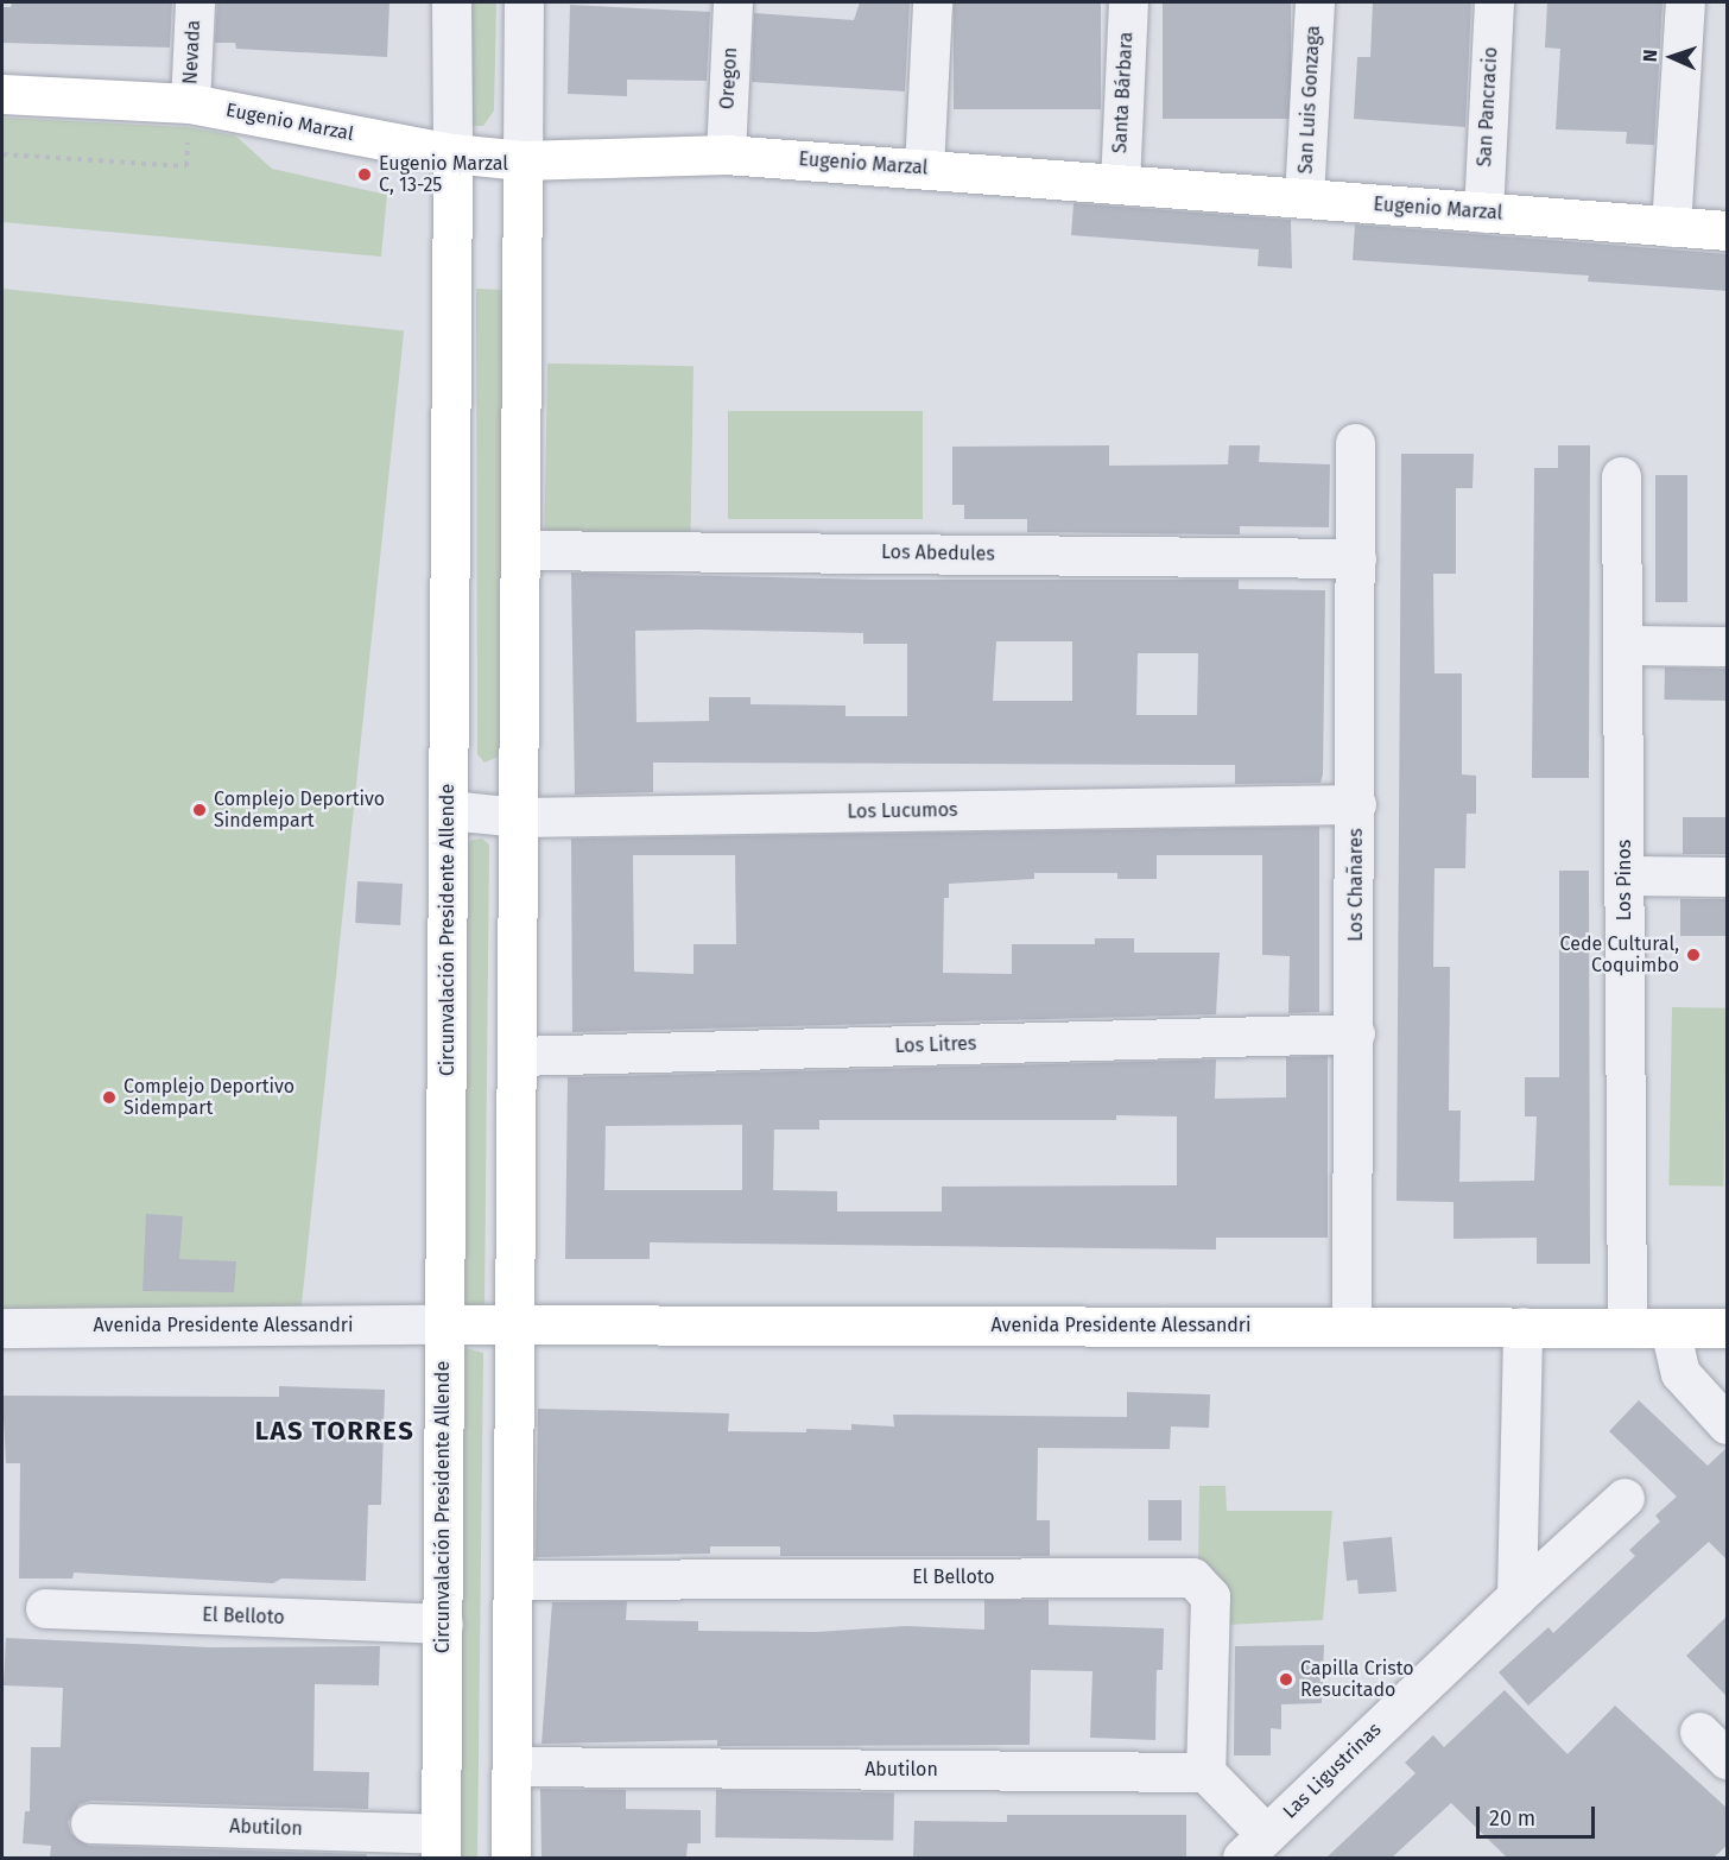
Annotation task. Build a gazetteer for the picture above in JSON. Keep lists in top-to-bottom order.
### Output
{
  "streets": {
    "main road": ["Eugenio Marzal", "Circunvalación Presidente Allende", "Avenida Presidente Alessandri"],
    "street": [
      "Nevada",
      "Oregon",
      "Santa Bárbara",
      "San Luis Gonzaga",
      "San Pancracio",
      "Los Abedules",
      "Los Lucumos",
      "Los Pinos",
      "Los Chañares",
      "Los Litres",
      "El Belloto",
      "Abutilon",
      "Las Ligustrinas"
    ]
  },
  "crossings": [
    ["Nevada", "Eugenio Marzal"],
    ["Oregon", "Eugenio Marzal"],
    ["Santa Bárbara", "Eugenio Marzal"],
    ["San Luis Gonzaga", "Eugenio Marzal"],
    ["San Pancracio", "Eugenio Marzal"],
    ["Eugenio Marzal", "Circunvalación Presidente Allende"],
    ["Los Abedules", "Los Chañares"],
    ["Los Lucumos", "Los Chañares"],
    ["Los Lucumos", "Circunvalación Presidente Allende"],
    ["Los Pinos", "Avenida Presidente Alessandri"],
    ["Los Chañares", "Los Litres"],
    ["Los Chañares", "Avenida Presidente Alessandri"],
    ["Circunvalación Presidente Allende", "Avenida Presidente Alessandri"],
    ["Circunvalación Presidente Allende", "El Belloto"],
    ["Circunvalación Presidente Allende", "Abutilon"],
    ["El Belloto", "Abutilon"]
  ],
  "districts": ["LAS TORRES"],
  "places": [
    "Eugenio Marzal C, 13-25",
    "Complejo Deportivo Sindempart",
    "Cede Cultural, Coquimbo",
    "Complejo Deportivo Sidempart",
    "Capilla Cristo Resucitado"
  ],
  "scale_bar": "20 m",
  "north": "left"
}
